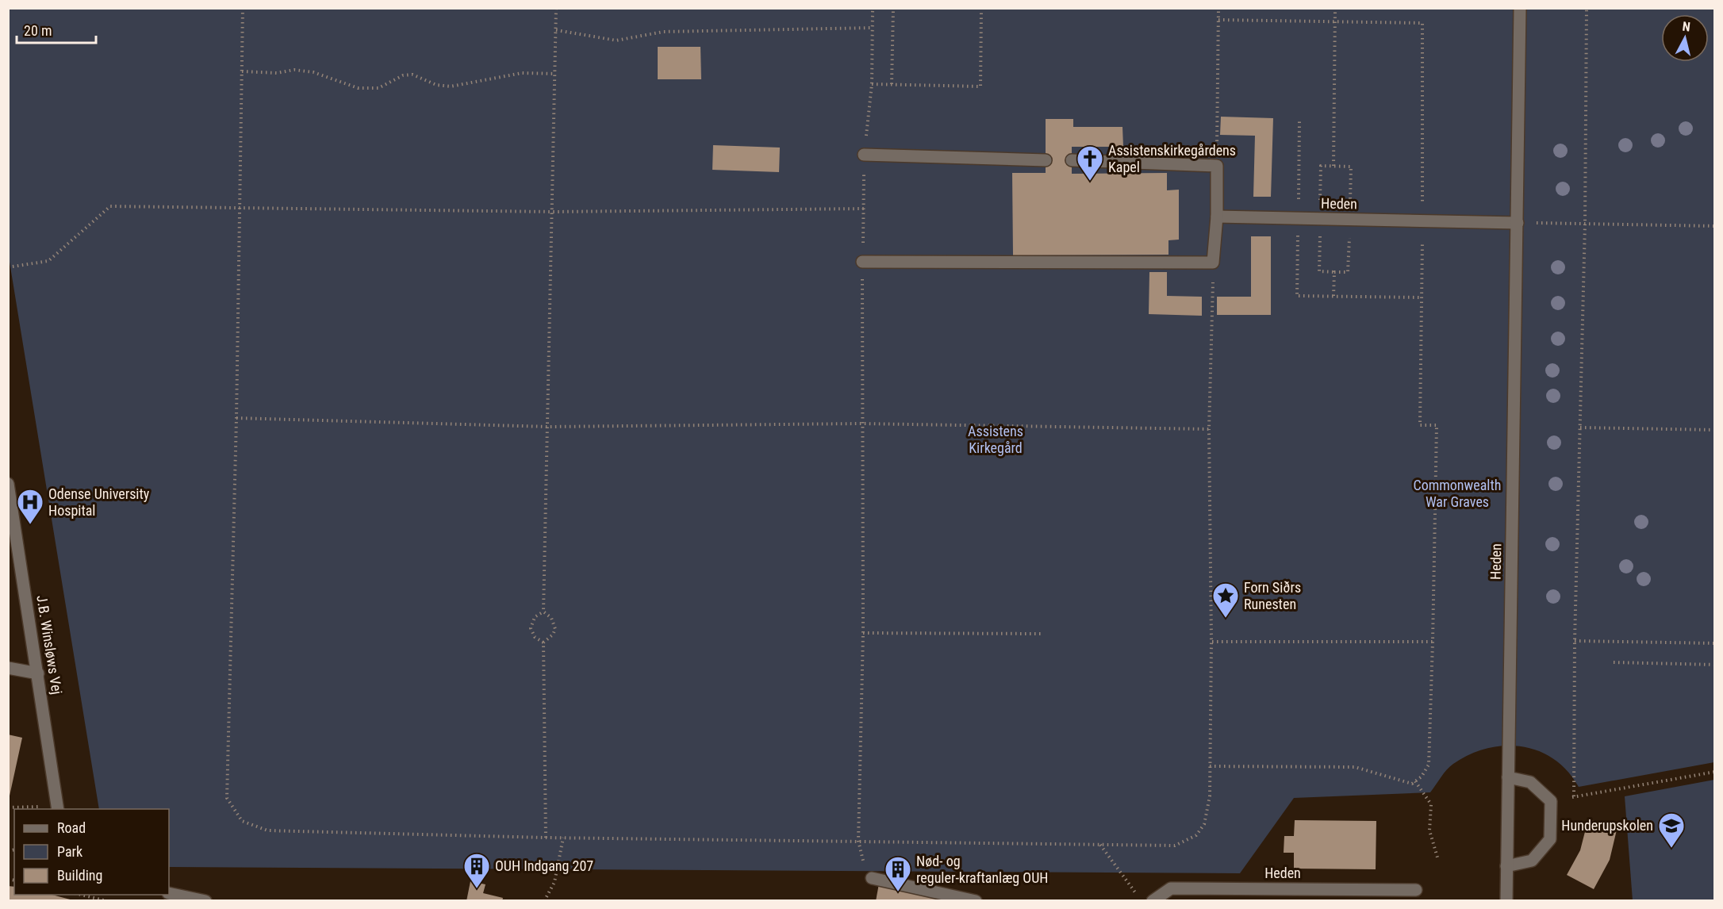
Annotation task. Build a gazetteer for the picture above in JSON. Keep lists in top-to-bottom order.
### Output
{
  "streets": {
    "street": ["Heden", "J.B. Winsløws Vej"]
  },
  "parks": ["Assistens Kirkegård", "Commonwealth War Graves"],
  "places": {
    "church": ["Assistenskirkegårdens Kapel"],
    "hospital": ["Odense University Hospital"],
    "place": ["Forn Siðrs Runesten"],
    "school or university": ["Hunderupskolen"],
    "building": ["OUH Indgang 207", "Nød- og reguler-kraftanlæg OUH"]
  },
  "legend": ["Road", "Park", "Building"],
  "scale_bar": "20 m",
  "north": "top"
}
